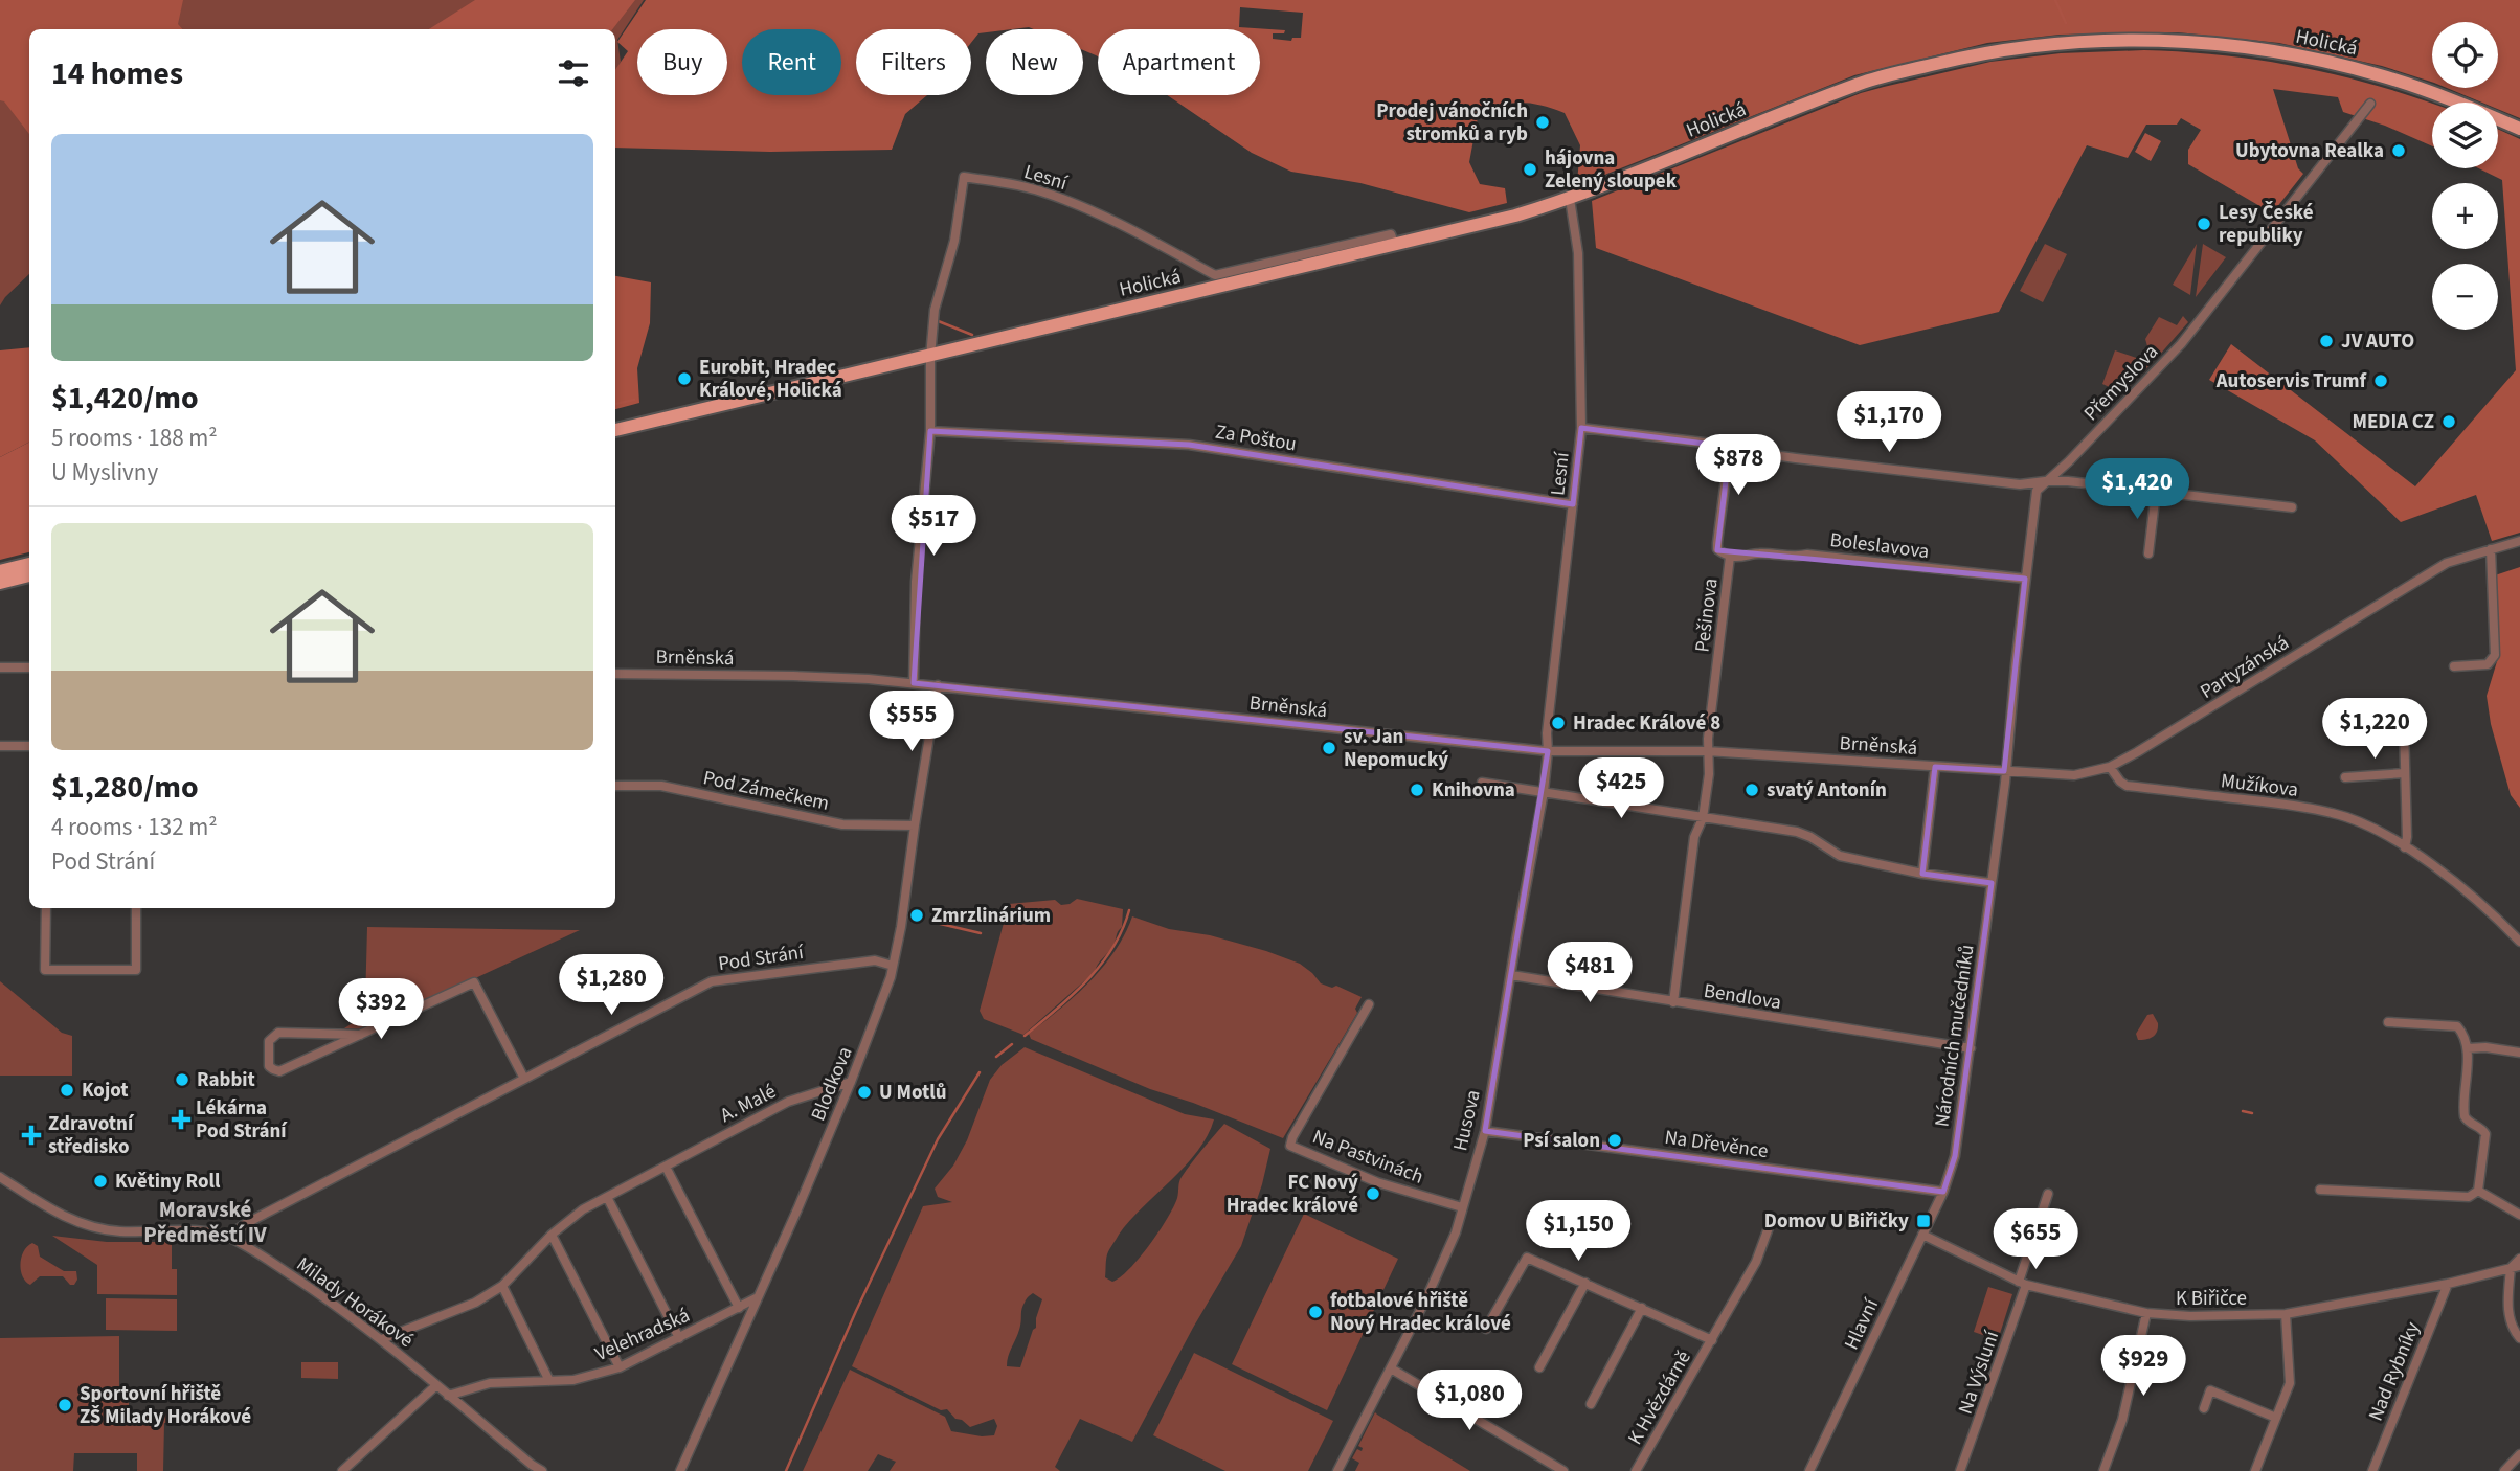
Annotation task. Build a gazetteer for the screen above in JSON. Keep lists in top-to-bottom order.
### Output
{
  "streets": {
    "main road": ["Holická"],
    "street": [
      "Lesní",
      "Přemyslova",
      "Za Poštou",
      "Boleslavova",
      "Pešinova",
      "Brněnská",
      "Partyzánská",
      "Mužíkova",
      "Pod Zámečkem",
      "Pod Strání",
      "Bendlova",
      "Národních mučedníků",
      "Blodkova",
      "A. Malé",
      "Husova",
      "Na Dřevěnce",
      "Na Pastvinách",
      "K Biřičce",
      "Milady Horákové",
      "Hlavní",
      "Velehradská",
      "Nad Rybníky",
      "Na Výsluní",
      "K Hvězdárně"
    ]
  },
  "crossings": [
    ["Holická", "Lesní"],
    ["Lesní", "Za Poštou"],
    ["Lesní", "Brněnská"],
    ["Lesní", "Husova"],
    ["Přemyslova", "Boleslavova"],
    ["Přemyslova", "Brněnská"],
    ["Přemyslova", "Partyzánská"],
    ["Přemyslova", "Národních mučedníků"],
    ["Boleslavova", "Pešinova"],
    ["Pešinova", "Brněnská"],
    ["Pešinova", "Bendlova"],
    ["Brněnská", "Partyzánská"],
    ["Brněnská", "Národních mučedníků"],
    ["Brněnská", "Blodkova"],
    ["Brněnská", "Husova"],
    ["Partyzánská", "Mužíkova"],
    ["Partyzánská", "Národních mučedníků"],
    ["Pod Zámečkem", "Blodkova"],
    ["Pod Strání", "Blodkova"],
    ["Pod Strání", "Milady Horákové"],
    ["Bendlova", "Národních mučedníků"],
    ["Bendlova", "Husova"],
    ["Národních mučedníků", "Na Dřevěnce"],
    ["Národních mučedníků", "Hlavní"],
    ["Blodkova", "A. Malé"],
    ["Blodkova", "Velehradská"],
    ["A. Malé", "Milady Horákové"],
    ["Husova", "Na Dřevěnce"],
    ["Husova", "Na Pastvinách"],
    ["Na Dřevěnce", "Hlavní"],
    ["K Biřičce", "Hlavní"],
    ["K Biřičce", "Nad Rybníky"],
    ["K Biřičce", "Na Výsluní"],
    ["Milady Horákové", "Velehradská"]
  ],
  "districts": ["Moravské Předměstí IV"],
  "places": {
    "other": [
      "Prodej vánočních stromků a ryb",
      "Ubytovna Realka",
      "hájovna Zelený sloupek",
      "Lesy České republiky",
      "JV AUTO",
      "Eurobit, Hradec Králové, Holická",
      "Autoservis Trumf",
      "MEDIA CZ",
      "Hradec Králové 8",
      "sv. Jan Nepomucký",
      "Knihovna",
      "svatý Antonín",
      "Zmrzlinárium",
      "Rabbit",
      "Kojot",
      "U Motlů",
      "Psí salon",
      "Květiny Roll",
      "FC Nový Hradec králové",
      "fotbalové hřiště Nový Hradec králové",
      "Sportovní hřiště ZŠ Milady Horákové"
    ],
    "health": ["Lékárna Pod Strání", "Zdravotní středisko"],
    "transit": ["Domov U Biřičky"]
  },
  "page": {
    "map_buttons": ["+", "−"],
    "chip": [
      "Buy",
      "Rent",
      "Filters",
      "New",
      "Apartment"
    ],
    "heading": "14 homes",
    "list": [
      {
        "name": "$1,420/mo",
        "note": "5 rooms · 188 m² · U Myslivny"
      },
      {
        "name": "$1,280/mo",
        "note": "4 rooms · 132 m² · Pod Strání"
      }
    ],
    "price": [
      "$1,170",
      "$878",
      "$1,420",
      "$517",
      "$555",
      "$1,220",
      "$425",
      "$481",
      "$1,280",
      "$392",
      "$1,150",
      "$655",
      "$929",
      "$1,080"
    ]
  }
}
